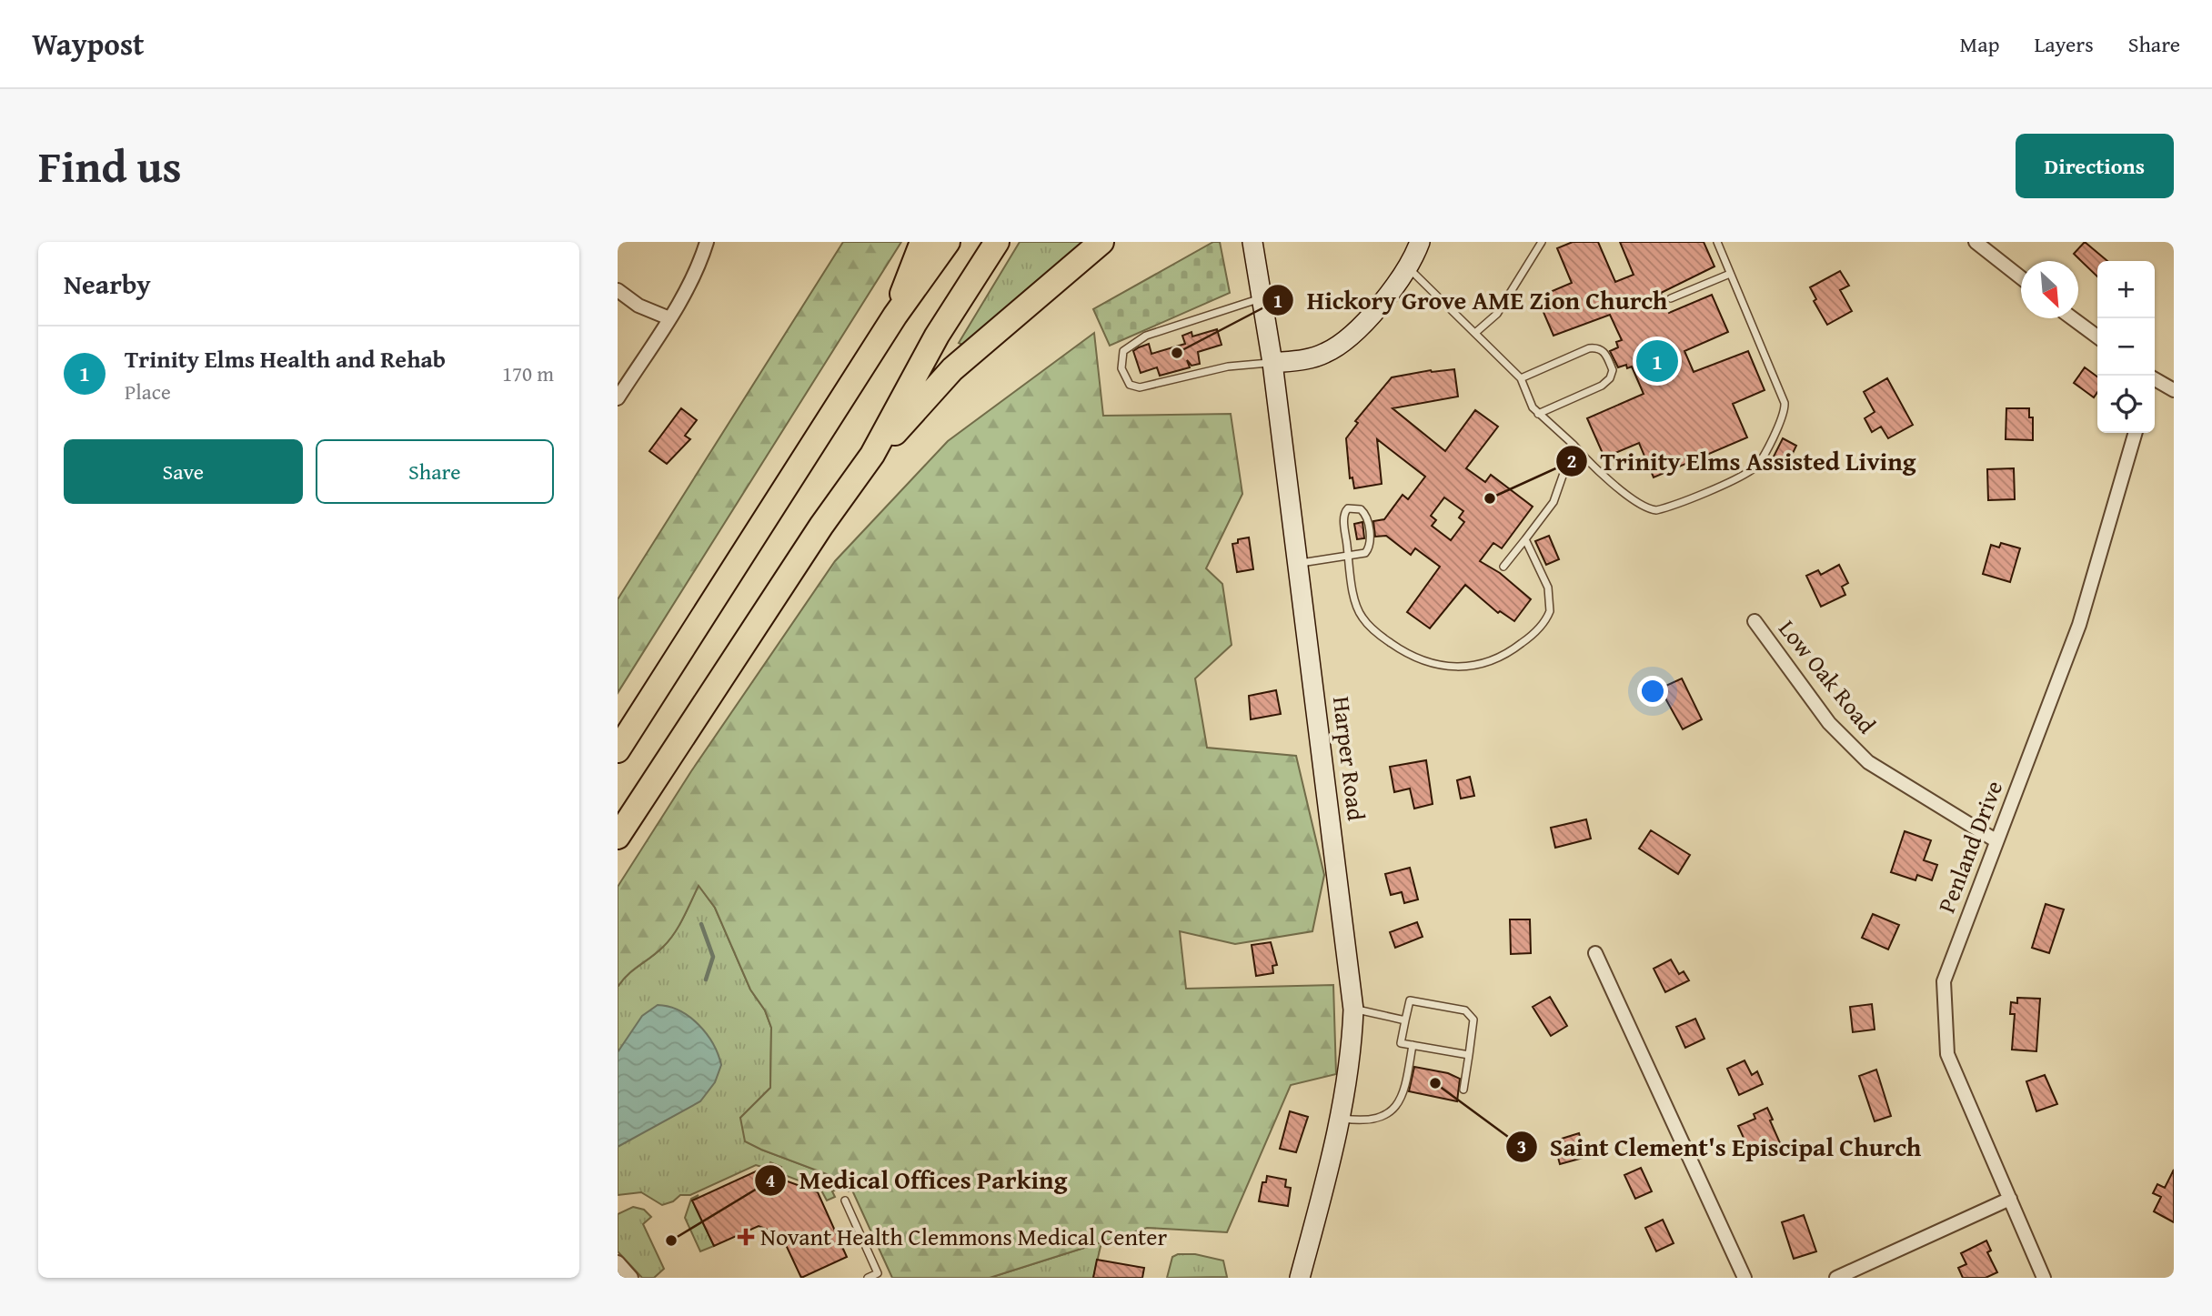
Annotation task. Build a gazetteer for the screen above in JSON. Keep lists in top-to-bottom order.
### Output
{
  "streets": {
    "main road": ["Harper Road"],
    "street": ["Low Oak Road", "Penland Drive"]
  },
  "crossings": [
    ["Low Oak Road", "Penland Drive"]
  ],
  "places": {
    "other": [
      "Hickory Grove AME Zion Church",
      "Trinity Elms Assisted Living",
      "Saint Clement's Episcipal Church",
      "Medical Offices Parking"
    ],
    "health": ["Novant Health Clemmons Medical Center"]
  },
  "north": "bottom right",
  "page": {
    "header": "Waypost",
    "nav": ["Map", "Layers", "Share"],
    "title": "Find us",
    "buttons": [
      "Directions",
      ["Save", "Share"]
    ],
    "heading": "Nearby",
    "map_buttons": ["+", "−"],
    "list": [
      {
        "mark": "1",
        "name": "Trinity Elms Health and Rehab",
        "note": "Place",
        "value": "170 m"
      }
    ],
    "pins": "1"
  }
}
